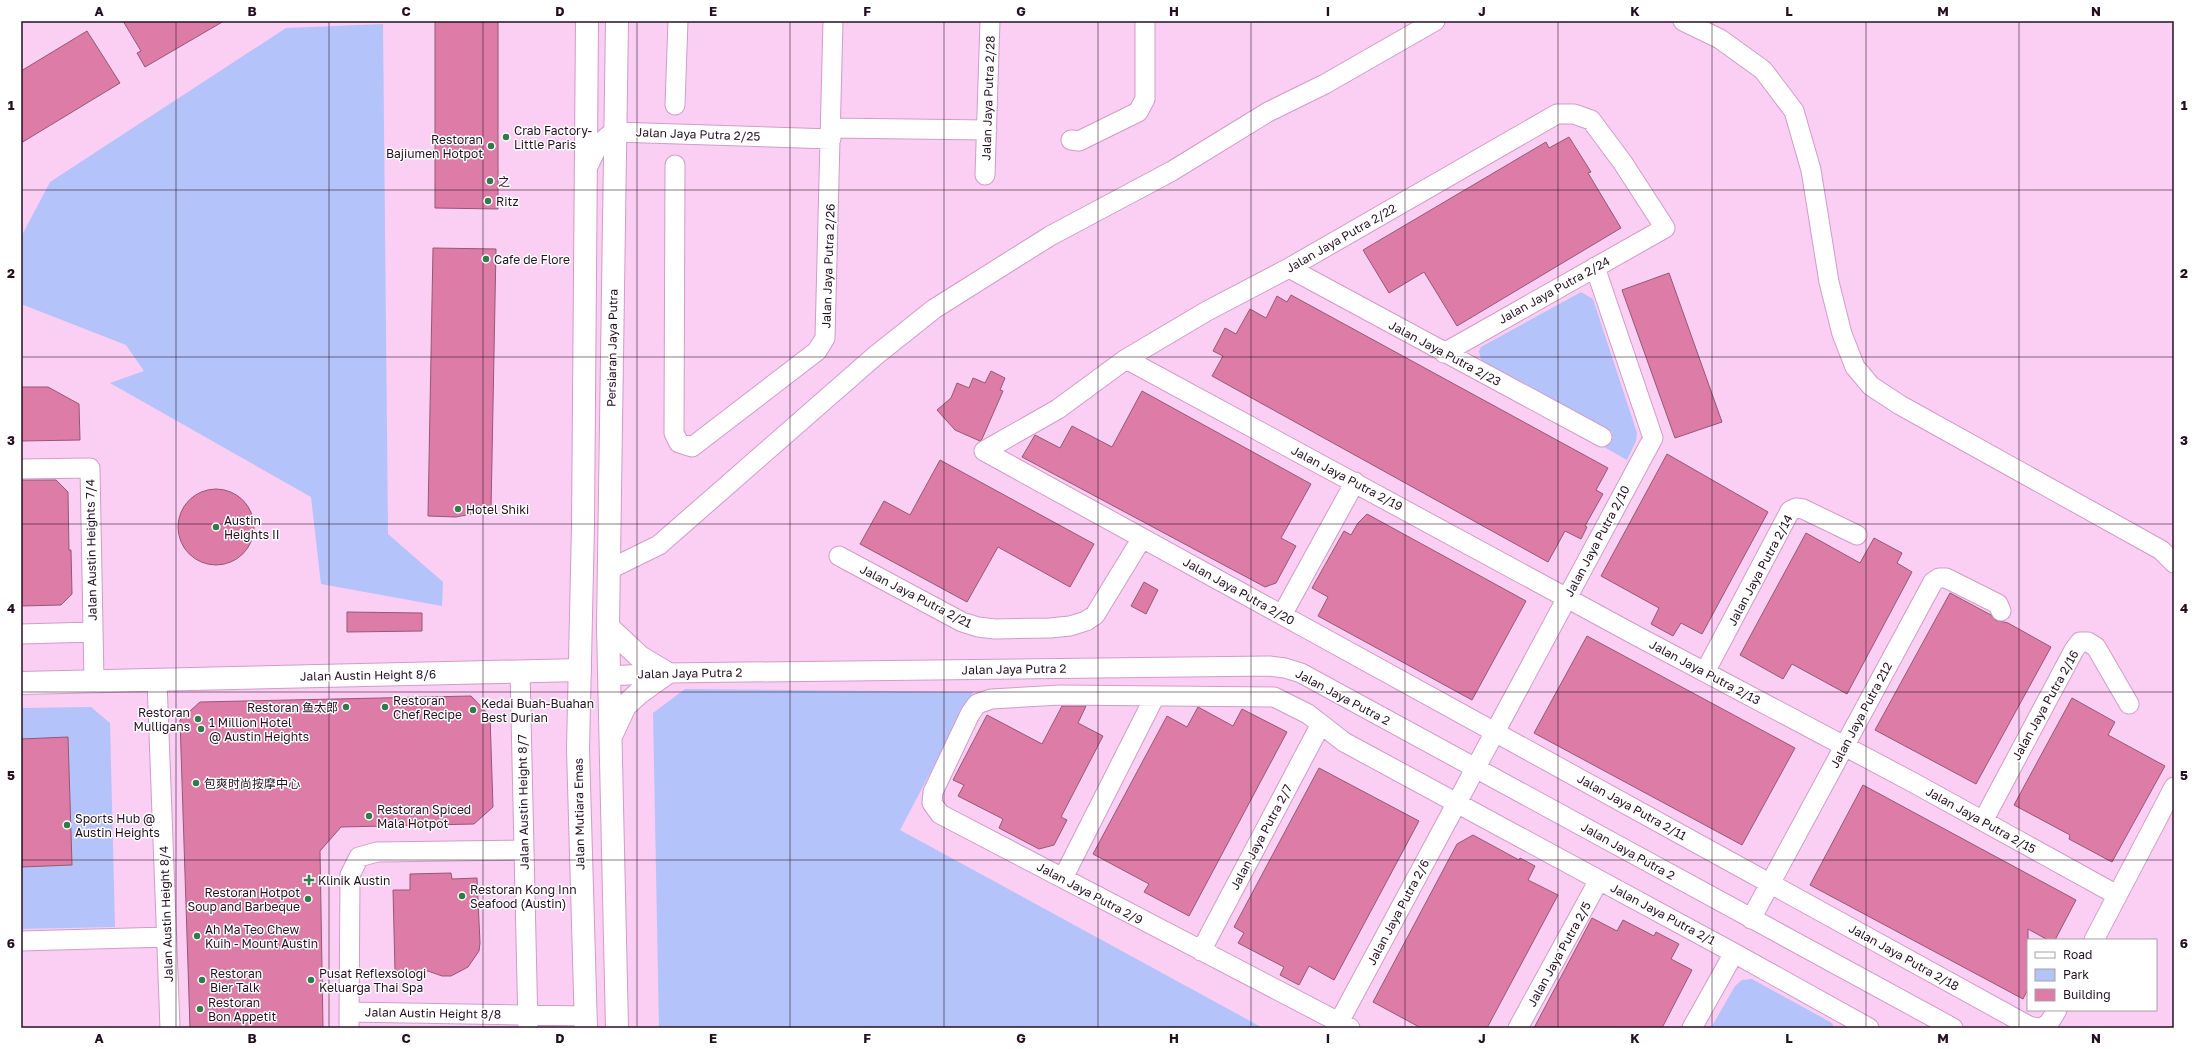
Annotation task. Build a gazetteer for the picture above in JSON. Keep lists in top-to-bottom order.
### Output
{
  "streets": {
    "main road": ["Persiaran Jaya Putra", "Jalan Austin Height 8/6", "Jalan Mutiara Emas"],
    "street": [
      "Jalan Jaya Putra 2/28",
      "Jalan Jaya Putra 2/25",
      "Jalan Jaya Putra 2/22",
      "Jalan Jaya Putra 2/26",
      "Jalan Jaya Putra 2/24",
      "Jalan Jaya Putra 2/23",
      "Jalan Jaya Putra 2/19",
      "Jalan Jaya Putra 2/10",
      "Jalan Austin Heights 7/4",
      "Jalan Jaya Putra 2/14",
      "Jalan Jaya Putra 2/20",
      "Jalan Jaya Putra 2/21",
      "Jalan Jaya Putra 2",
      "Jalan Jaya Putra 2/13",
      "Jalan Jaya Putra 2/16",
      "Jalan Jaya Putra 212",
      "Jalan Austin Height 8/7",
      "Jalan Jaya Putra 2/11",
      "Jalan Jaya Putra 2/15",
      "Jalan Jaya Putra 2/7",
      "Jalan Jaya Putra 2/9",
      "Jalan Jaya Putra 2/6",
      "Jalan Austin Height 8/4",
      "Jalan Jaya Putra 2/1",
      "Jalan Jaya Putra 2/5",
      "Jalan Jaya Putra 2/18",
      "Jalan Austin Height 8/8"
    ]
  },
  "crossings": [
    ["Jalan Jaya Putra 2/28", "Jalan Jaya Putra 2/25"],
    ["Jalan Jaya Putra 2/25", "Jalan Jaya Putra 2/26"],
    ["Jalan Jaya Putra 2/25", "Persiaran Jaya Putra"],
    ["Jalan Jaya Putra 2/22", "Jalan Jaya Putra 2/24"],
    ["Jalan Jaya Putra 2/22", "Jalan Jaya Putra 2/23"],
    ["Jalan Jaya Putra 2/22", "Jalan Jaya Putra 2/19"],
    ["Jalan Jaya Putra 2/22", "Jalan Jaya Putra 2/20"],
    ["Jalan Jaya Putra 2/24", "Jalan Jaya Putra 2/23"],
    ["Jalan Jaya Putra 2/24", "Jalan Jaya Putra 2/10"],
    ["Persiaran Jaya Putra", "Jalan Jaya Putra 2"],
    ["Jalan Jaya Putra 2/19", "Jalan Jaya Putra 2/10"],
    ["Jalan Jaya Putra 2/19", "Jalan Jaya Putra 2/13"],
    ["Jalan Jaya Putra 2/10", "Jalan Jaya Putra 2/20"],
    ["Jalan Jaya Putra 2/10", "Jalan Jaya Putra 2"],
    ["Jalan Jaya Putra 2/10", "Jalan Jaya Putra 2/13"],
    ["Jalan Jaya Putra 2/10", "Jalan Jaya Putra 2/11"],
    ["Jalan Jaya Putra 2/10", "Jalan Jaya Putra 2/6"],
    ["Jalan Jaya Putra 2/10", "Jalan Jaya Putra 2/1"],
    ["Jalan Austin Heights 7/4", "Jalan Austin Height 8/6"],
    ["Jalan Jaya Putra 2/14", "Jalan Jaya Putra 2/13"],
    ["Jalan Jaya Putra 2/20", "Jalan Jaya Putra 2/21"],
    ["Jalan Jaya Putra 2/20", "Jalan Jaya Putra 2/11"],
    ["Jalan Jaya Putra 2", "Jalan Jaya Putra 212"],
    ["Jalan Jaya Putra 2/13", "Jalan Jaya Putra 212"],
    ["Jalan Jaya Putra 2/13", "Jalan Jaya Putra 2/15"],
    ["Jalan Austin Height 8/6", "Jalan Austin Height 8/7"],
    ["Jalan Austin Height 8/6", "Jalan Mutiara Emas"],
    ["Jalan Austin Height 8/6", "Jalan Austin Height 8/4"],
    ["Jalan Jaya Putra 2/16", "Jalan Jaya Putra 2/15"],
    ["Jalan Jaya Putra 212", "Jalan Jaya Putra 2/11"],
    ["Jalan Jaya Putra 212", "Jalan Jaya Putra 2/15"],
    ["Jalan Jaya Putra 212", "Jalan Jaya Putra 2/18"],
    ["Jalan Austin Height 8/7", "Jalan Austin Height 8/8"],
    ["Jalan Jaya Putra 2/11", "Jalan Jaya Putra 2/18"],
    ["Jalan Mutiara Emas", "Jalan Austin Height 8/8"],
    ["Jalan Jaya Putra 2/7", "Jalan Jaya Putra 2/9"],
    ["Jalan Jaya Putra 2/7", "Jalan Jaya Putra 2/1"],
    ["Jalan Jaya Putra 2/9", "Jalan Jaya Putra 2/6"],
    ["Jalan Jaya Putra 2/9", "Jalan Jaya Putra 2/1"],
    ["Jalan Jaya Putra 2/6", "Jalan Jaya Putra 2/1"],
    ["Jalan Jaya Putra 2/1", "Jalan Jaya Putra 2/5"]
  ],
  "places": {
    "other": [
      "Crab Factory- Little Paris",
      "Restoran Bajiumen Hotpot",
      "之",
      "Ritz",
      "Cafe de Flore",
      "Hotel Shiki",
      "Austin Heights II",
      "Restoran 鱼太郎",
      "Restoran Chef Recipe",
      "Kedai Buah-Buahan Best Durian",
      "Restoran Mulligans",
      "1 Million Hotel @ Austin Heights",
      "包爽时尚按摩中心",
      "Restoran Spiced Mala Hotpot",
      "Sports Hub @ Austin Heights",
      "Restoran Kong Inn Seafood (Austin)",
      "Restoran Hotpot Soup and Barbeque",
      "Ah Ma Teo Chew Kuih - Mount Austin",
      "Restoran Bier Talk",
      "Pusat Reflexsologi Keluarga Thai Spa",
      "Restoran Bon Appetit"
    ],
    "health": ["Klinik Austin"]
  },
  "legend": ["Road", "Park", "Building"],
  "grid": {
    "columns": [
      "A",
      "B",
      "C",
      "D",
      "E",
      "F",
      "G",
      "H",
      "I",
      "J",
      "K",
      "L",
      "M",
      "N"
    ],
    "rows": [
      "1",
      "2",
      "3",
      "4",
      "5",
      "6"
    ]
  }
}
